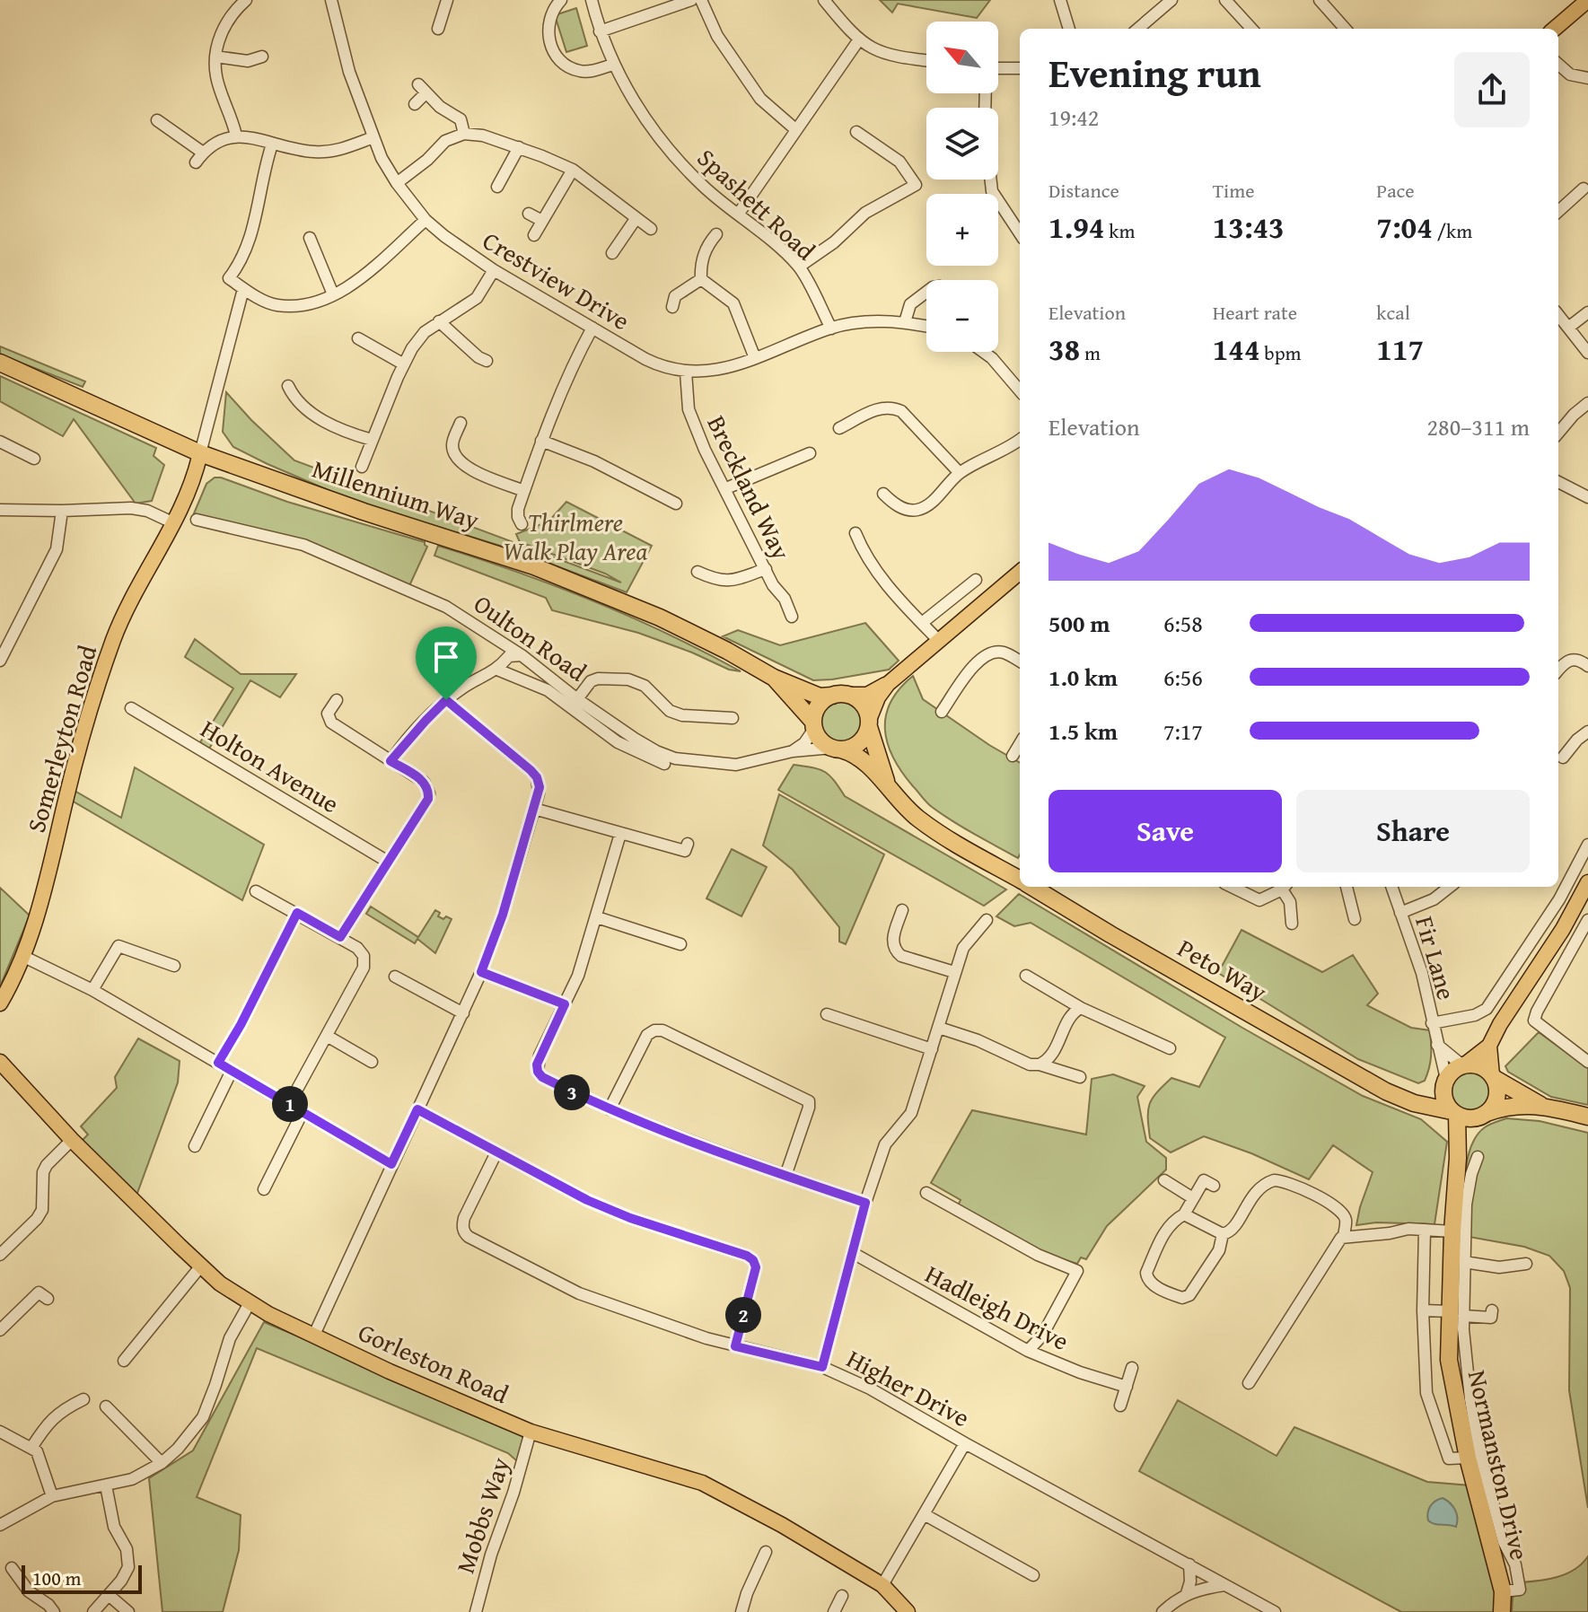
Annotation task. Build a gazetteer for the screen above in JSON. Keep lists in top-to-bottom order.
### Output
{
  "streets": {
    "highway": ["Millennium Way", "Peto Way", "Normanston Drive"],
    "main road": ["Somerleyton Road", "Gorleston Road"],
    "street": [
      "Spashett Road",
      "Crestview Drive",
      "Breckland Way",
      "Oulton Road",
      "Holton Avenue",
      "Fir Lane",
      "Hadleigh Drive",
      "Higher Drive",
      "Mobbs Way"
    ]
  },
  "crossings": [
    ["Spashett Road", "Crestview Drive"],
    ["Crestview Drive", "Breckland Way"],
    ["Millennium Way", "Oulton Road"],
    ["Millennium Way", "Somerleyton Road"],
    ["Millennium Way", "Peto Way"],
    ["Oulton Road", "Peto Way"],
    ["Fir Lane", "Peto Way"],
    ["Fir Lane", "Normanston Drive"],
    ["Peto Way", "Normanston Drive"],
    ["Gorleston Road", "Mobbs Way"]
  ],
  "parks": ["Thirlmere Walk Play Area"],
  "scale_bar": "100 m",
  "north": "top left",
  "page": {
    "map_buttons": ["+", "−"],
    "heading": ["Evening run", "19:42"],
    "stats": [
      ["Distance", "1.94 km"],
      ["Time", "13:43"],
      ["Pace", "7:04 /km"],
      ["Elevation", "38 m"],
      ["Heart rate", "144 bpm"],
      ["kcal", "117"]
    ],
    "chart": ["Elevation", "280–311 m"],
    "list": [
      {
        "name": "500 m",
        "note": "6:58"
      },
      {
        "name": "1.0 km",
        "note": "6:56"
      },
      {
        "name": "1.5 km",
        "note": "7:17"
      }
    ],
    "buttons": ["Save", "Share"],
    "pins": ["3", "1", "2"],
    "scale": "100 m"
  }
}
